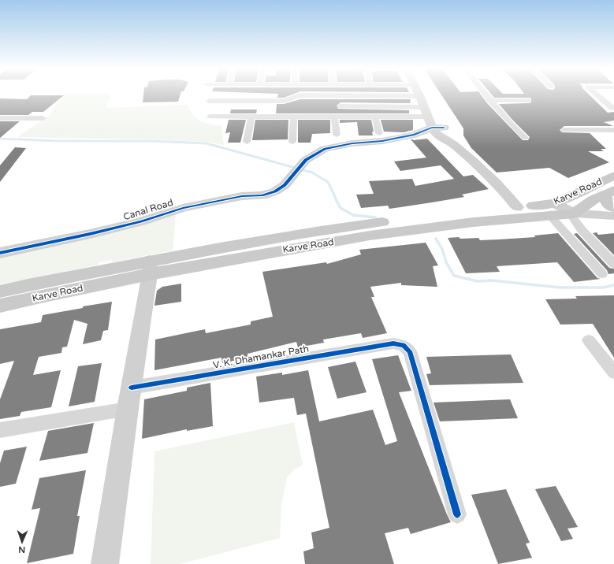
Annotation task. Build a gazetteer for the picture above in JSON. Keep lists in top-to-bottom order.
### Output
{
  "streets": {
    "main road": ["Karve Road"],
    "street": ["Canal Road", "V. K. Dhamankar Path"]
  },
  "north": "bottom"
}
